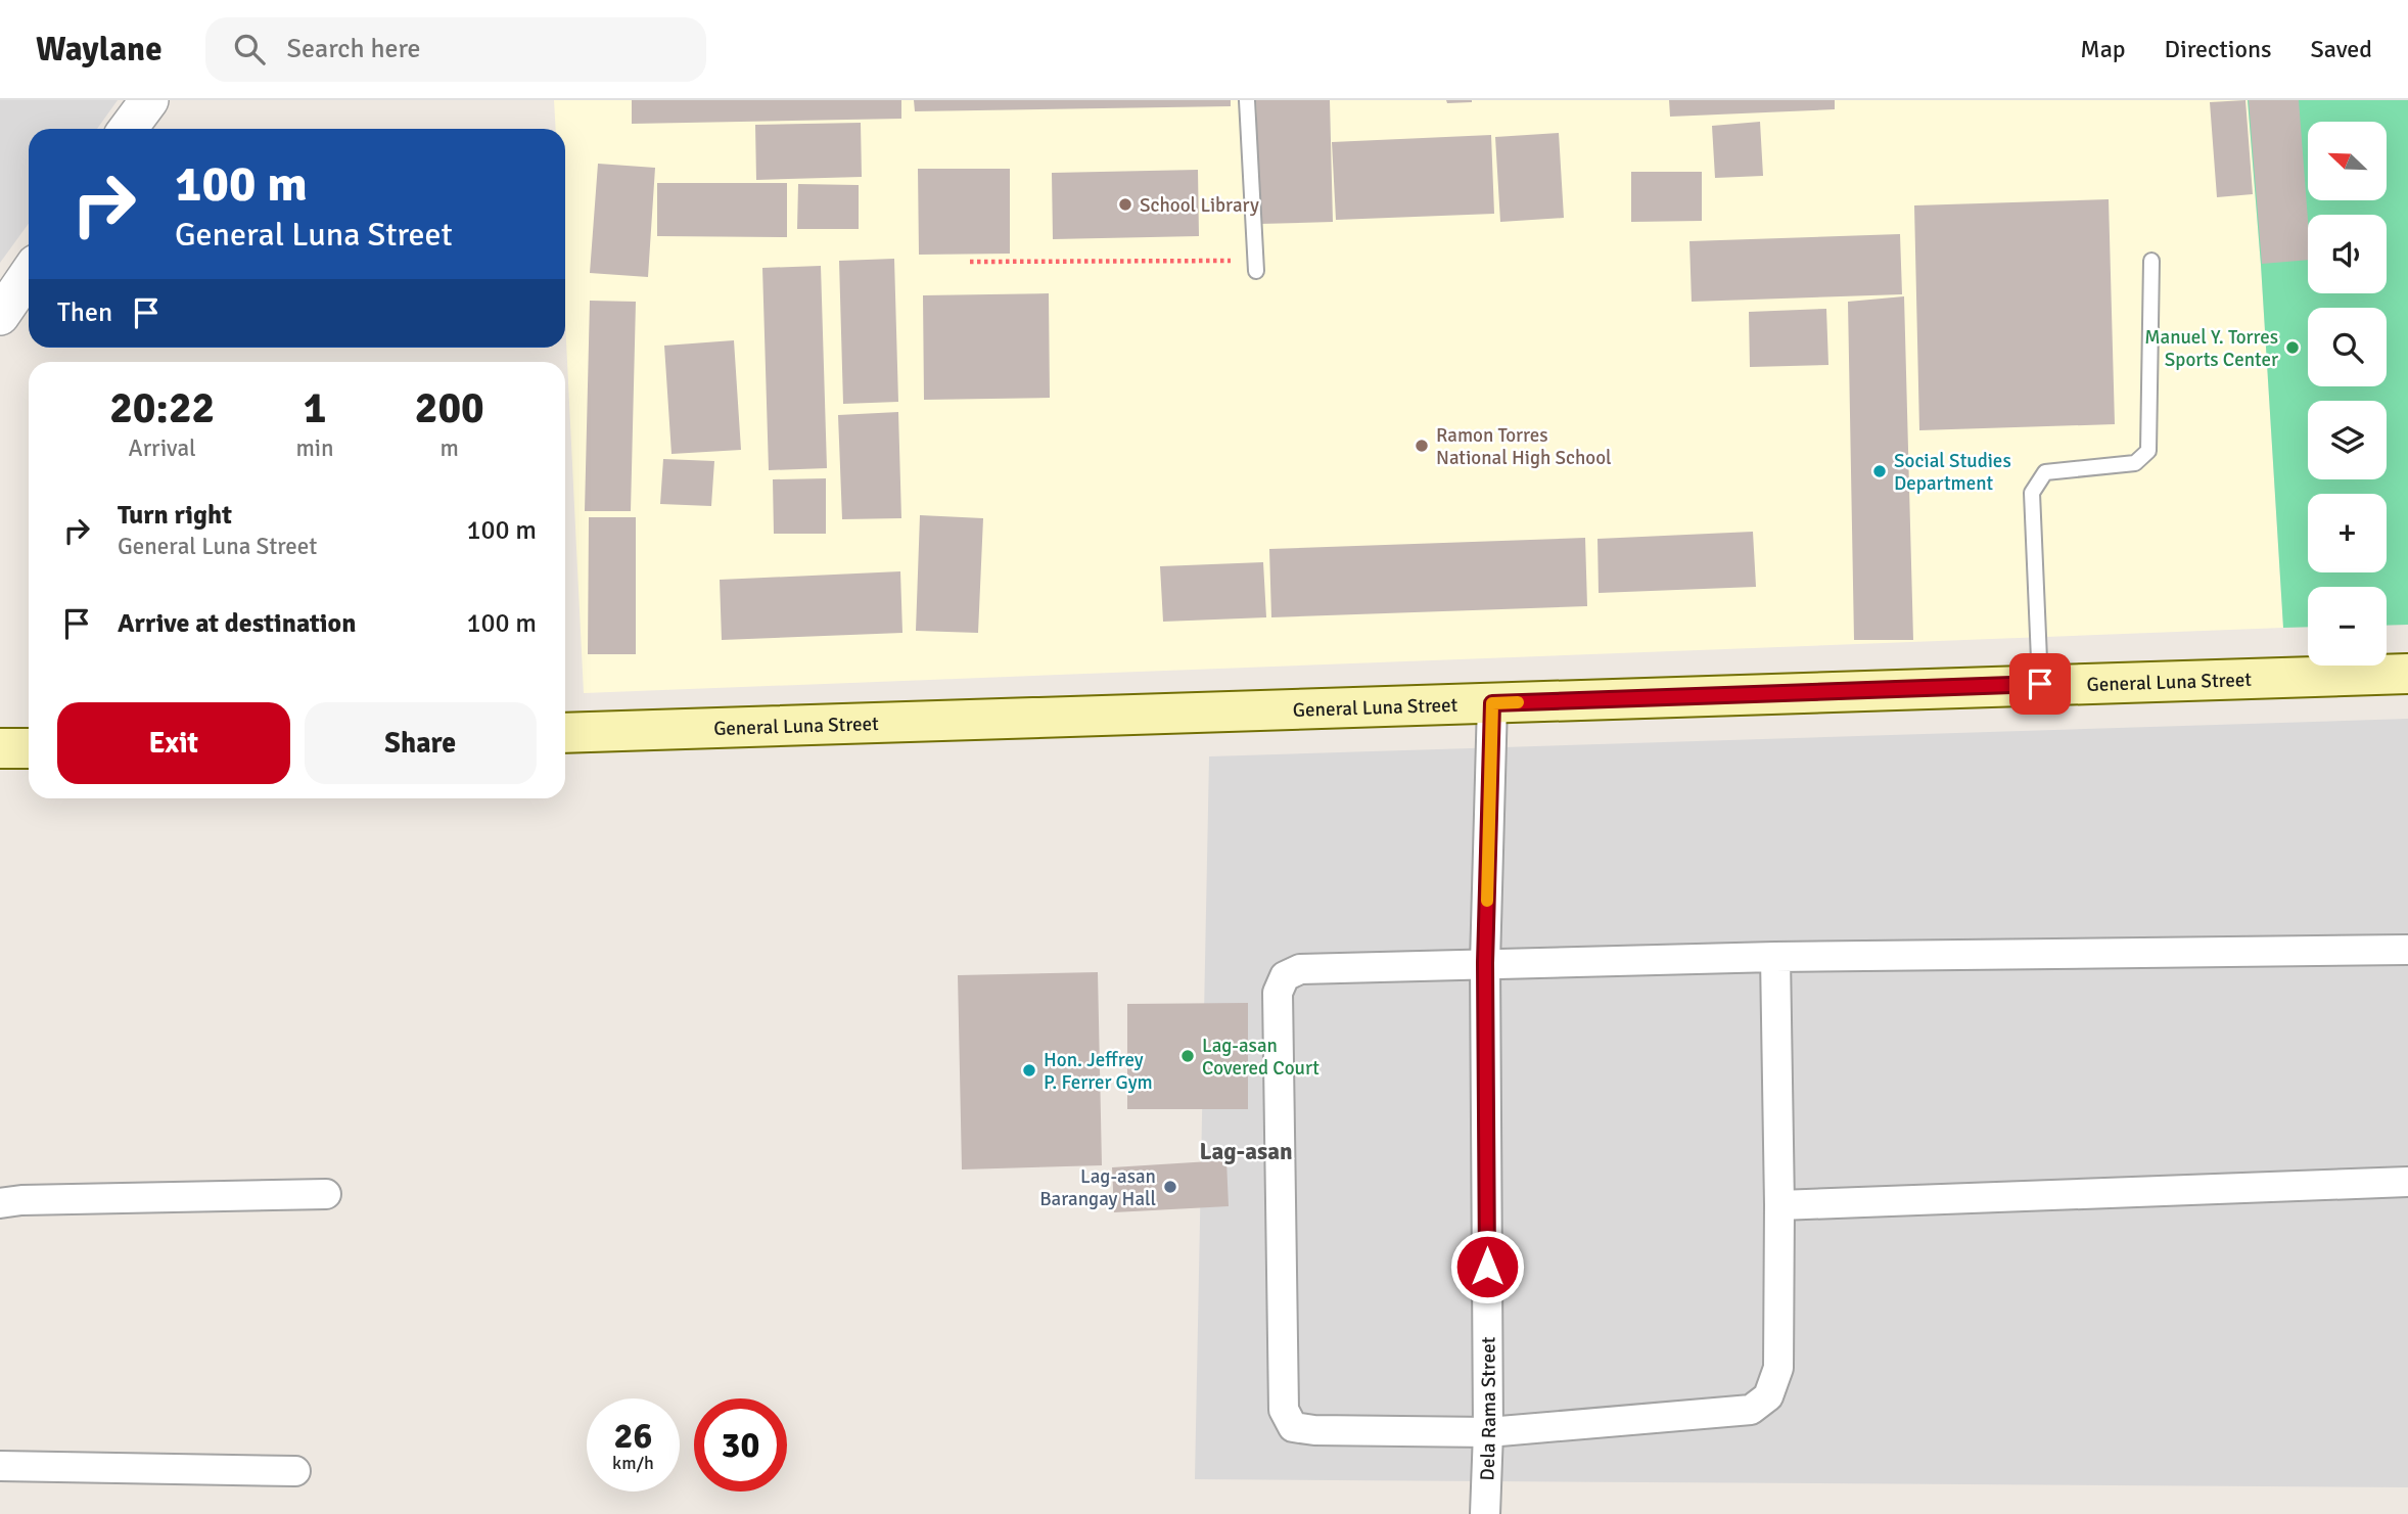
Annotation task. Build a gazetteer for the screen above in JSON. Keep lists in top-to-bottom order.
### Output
{
  "streets": {
    "main road": ["General Luna Street"],
    "street": ["Dela Rama Street"]
  },
  "crossings": [
    ["General Luna Street", "Dela Rama Street"]
  ],
  "districts": ["Lag-asan"],
  "places": [
    "School Library",
    "Manuel Y. Torres Sports Center",
    "Ramon Torres National High School",
    "Social Studies Department",
    "Lag-asan Covered Court",
    "Hon. Jeffrey P. Ferrer Gym",
    "Lag-asan Barangay Hall"
  ],
  "north": "top left",
  "page": {
    "header": "Waylane",
    "search": "Search here",
    "nav": ["Map", "Directions", "Saved"],
    "map_buttons": ["+", "−"],
    "turn": ["100 m", "General Luna Street"],
    "then": "Then",
    "eta": [
      "20:22",
      "Arrival",
      "1",
      "min",
      "200",
      "m"
    ],
    "list": [
      {
        "name": "Turn right",
        "note": "General Luna Street",
        "value": "100 m"
      },
      {
        "name": "Arrive at destination",
        "value": "100 m"
      }
    ],
    "buttons": ["Exit", "Share"],
    "speed": "26 km/h",
    "limit": "30"
  }
}
